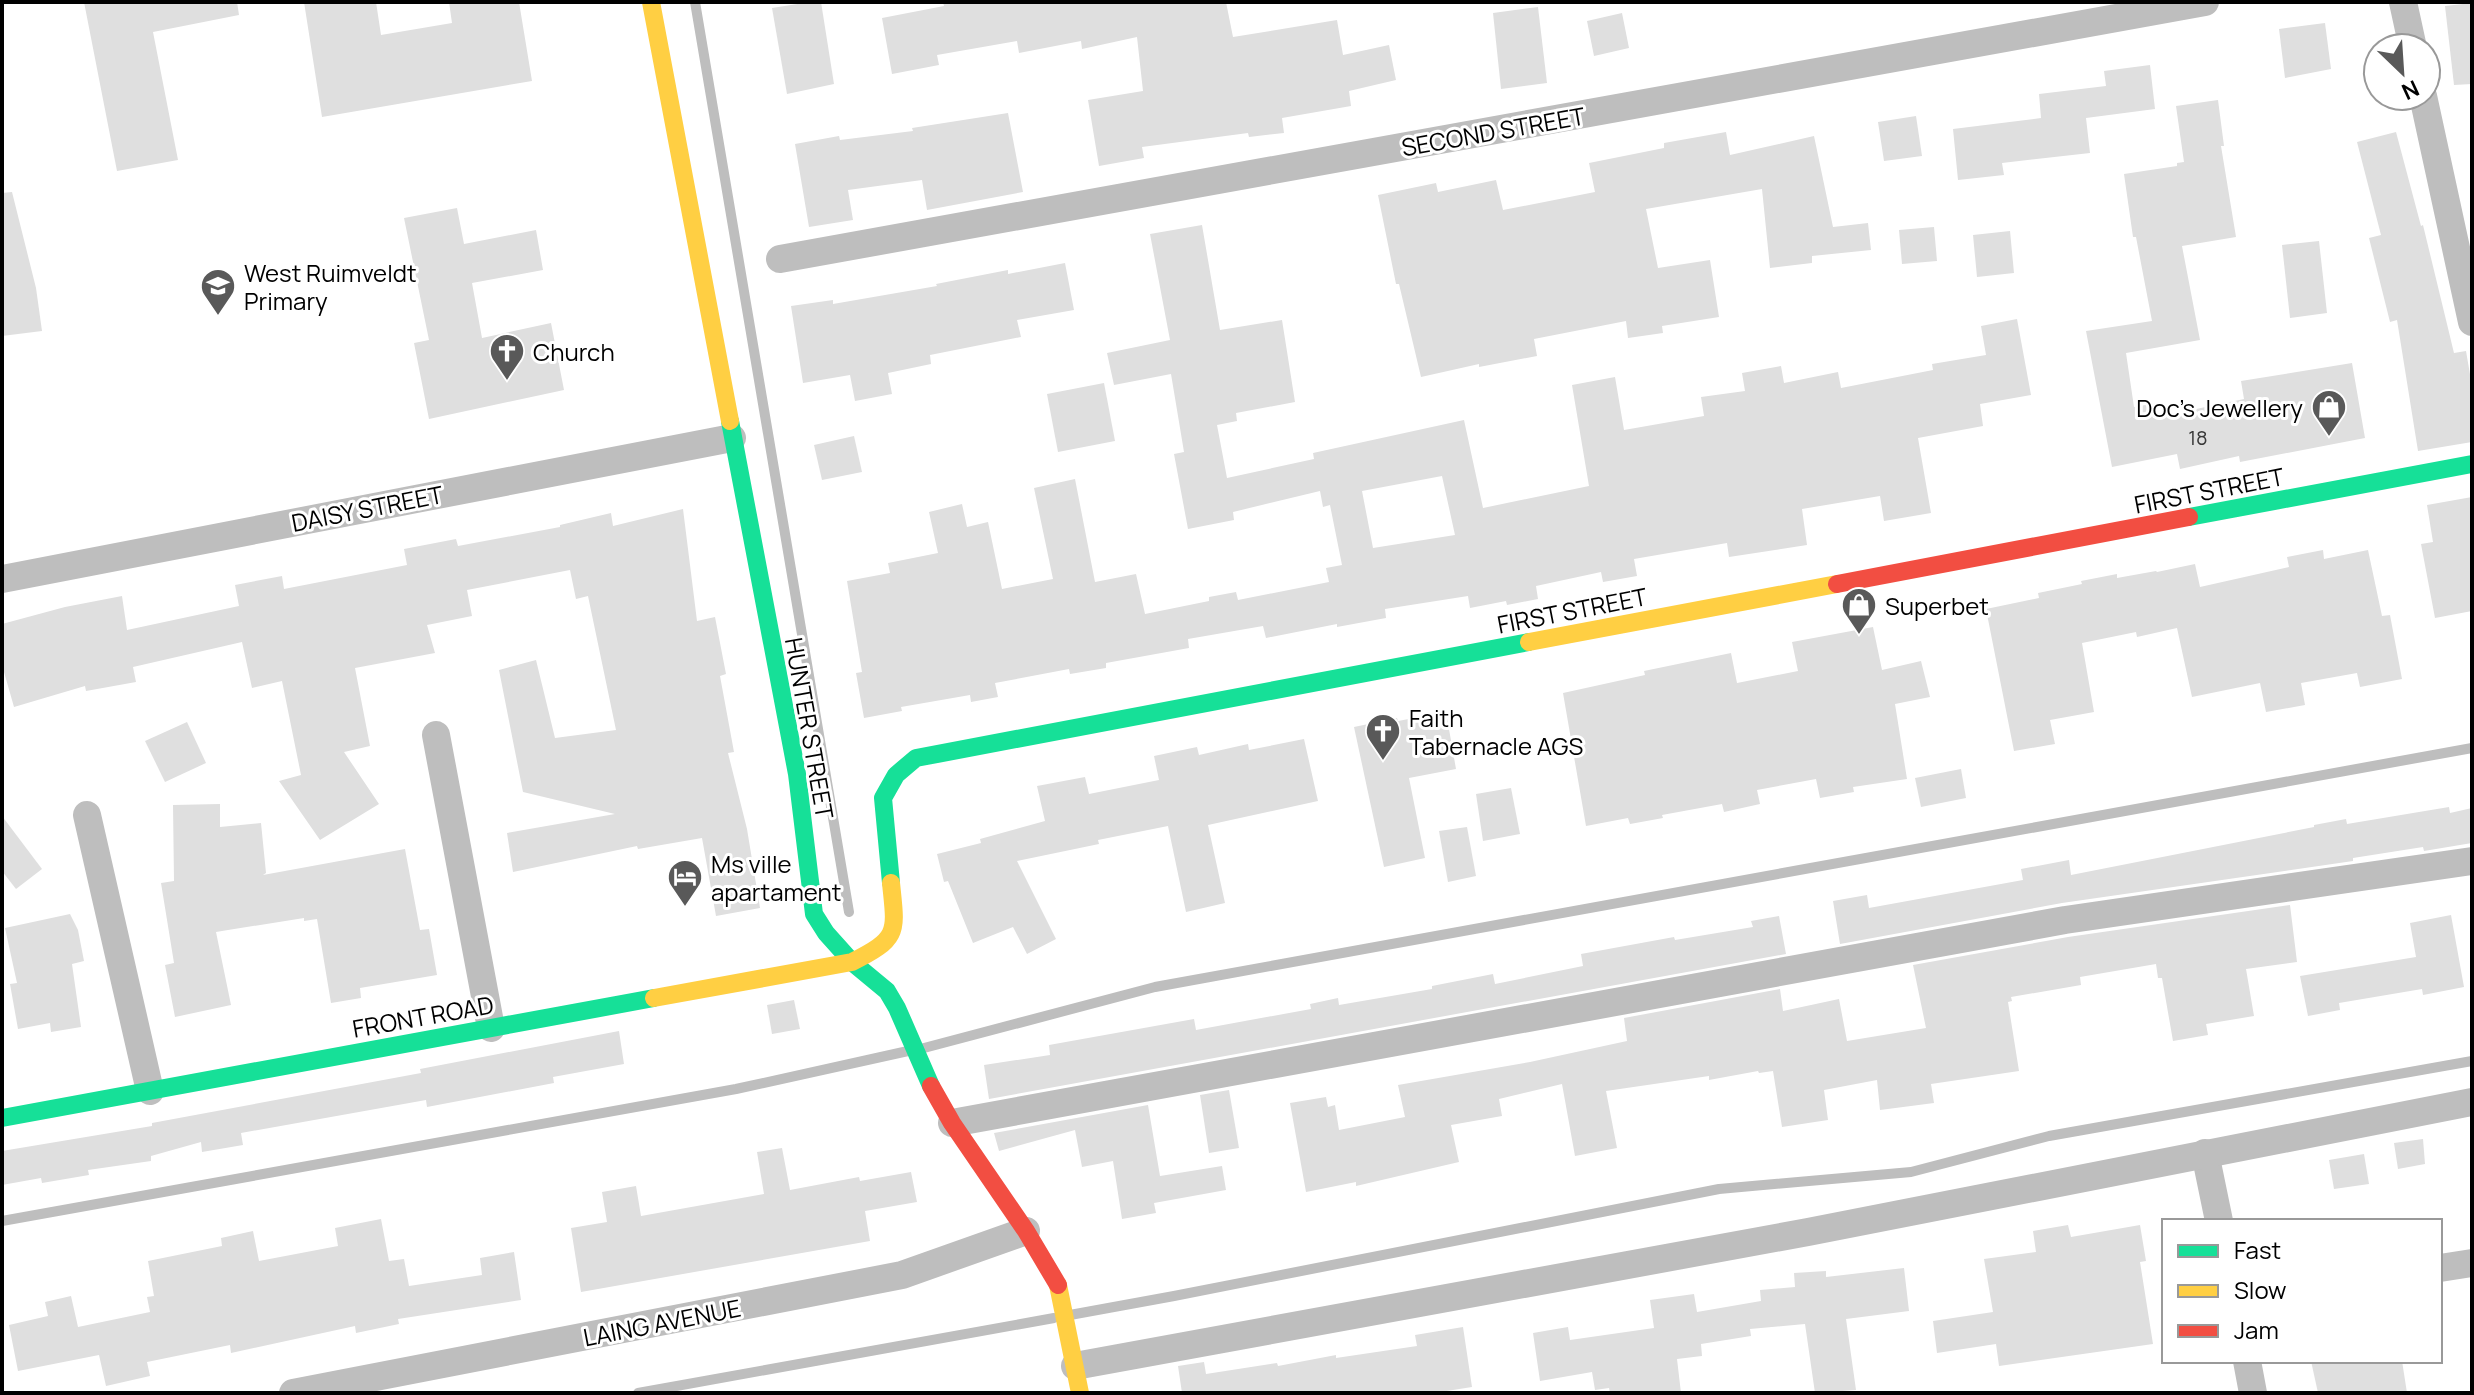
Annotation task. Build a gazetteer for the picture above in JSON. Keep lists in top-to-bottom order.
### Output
{
  "streets": {
    "street": [
      "SECOND STREET",
      "FIRST STREET",
      "DAISY STREET",
      "HUNTER STREET",
      "FRONT ROAD",
      "LAING AVENUE"
    ]
  },
  "crossings": [
    ["FIRST STREET", "HUNTER STREET"],
    ["FIRST STREET", "FRONT ROAD"],
    ["DAISY STREET", "HUNTER STREET"],
    ["HUNTER STREET", "FRONT ROAD"],
    ["HUNTER STREET", "LAING AVENUE"]
  ],
  "places": {
    "school or university": ["West Ruimveldt Primary"],
    "church": ["Church", "Faith Tabernacle AGS"],
    "shop": ["Doc's Jewellery", "Superbet"],
    "hotel": ["Ms ville apartament"]
  },
  "house_numbers": ["18"],
  "legend": ["Fast", "Slow", "Jam"],
  "north": "bottom right"
}
